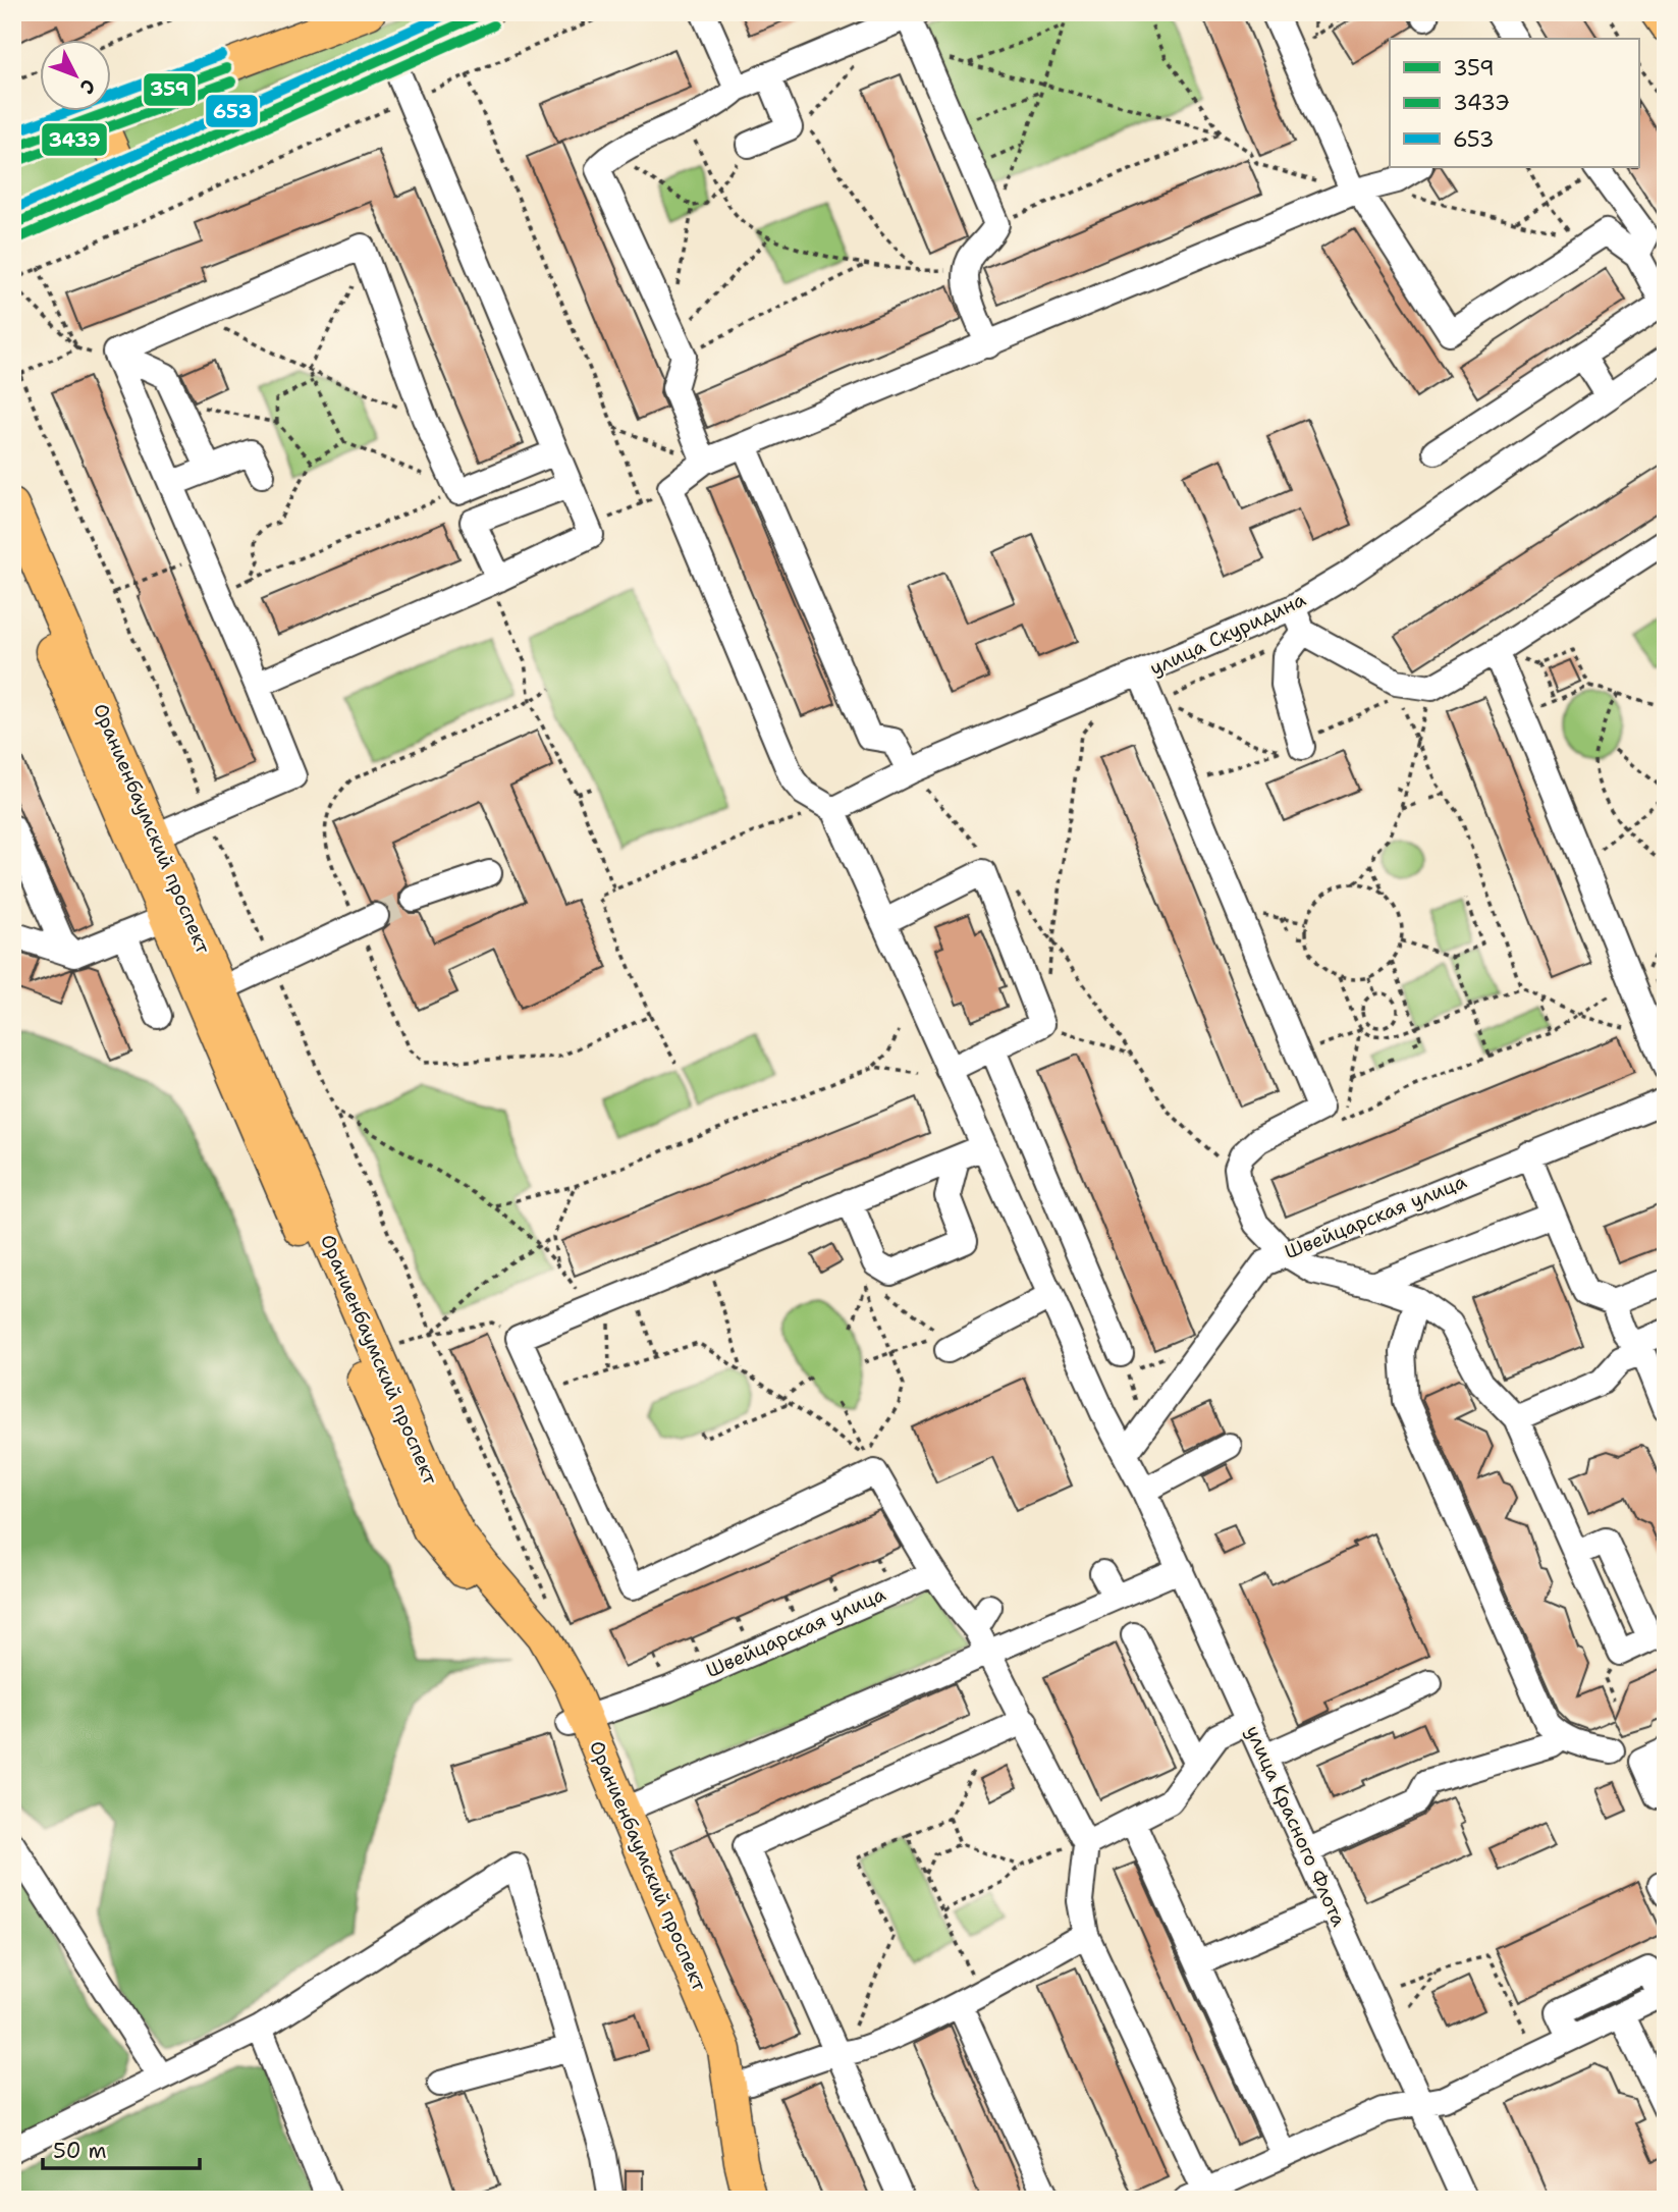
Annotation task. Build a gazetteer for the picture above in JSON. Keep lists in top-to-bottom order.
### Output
{
  "streets": {
    "main road": ["Ораниенбаумский проспект"],
    "street": ["улица Скуридина", "Швейцарская улица", "улица Красного Флота"]
  },
  "crossings": [
    ["улица Скуридина", "улица Красного Флота"],
    ["Ораниенбаумский проспект", "Швейцарская улица"],
    ["Швейцарская улица", "улица Красного Флота"]
  ],
  "lines": ["transit line 359", "transit line 653", "transit line 343Э"],
  "legend": ["359", "343Э", "653"],
  "scale_bar": "50 m",
  "north": "bottom right"
}
